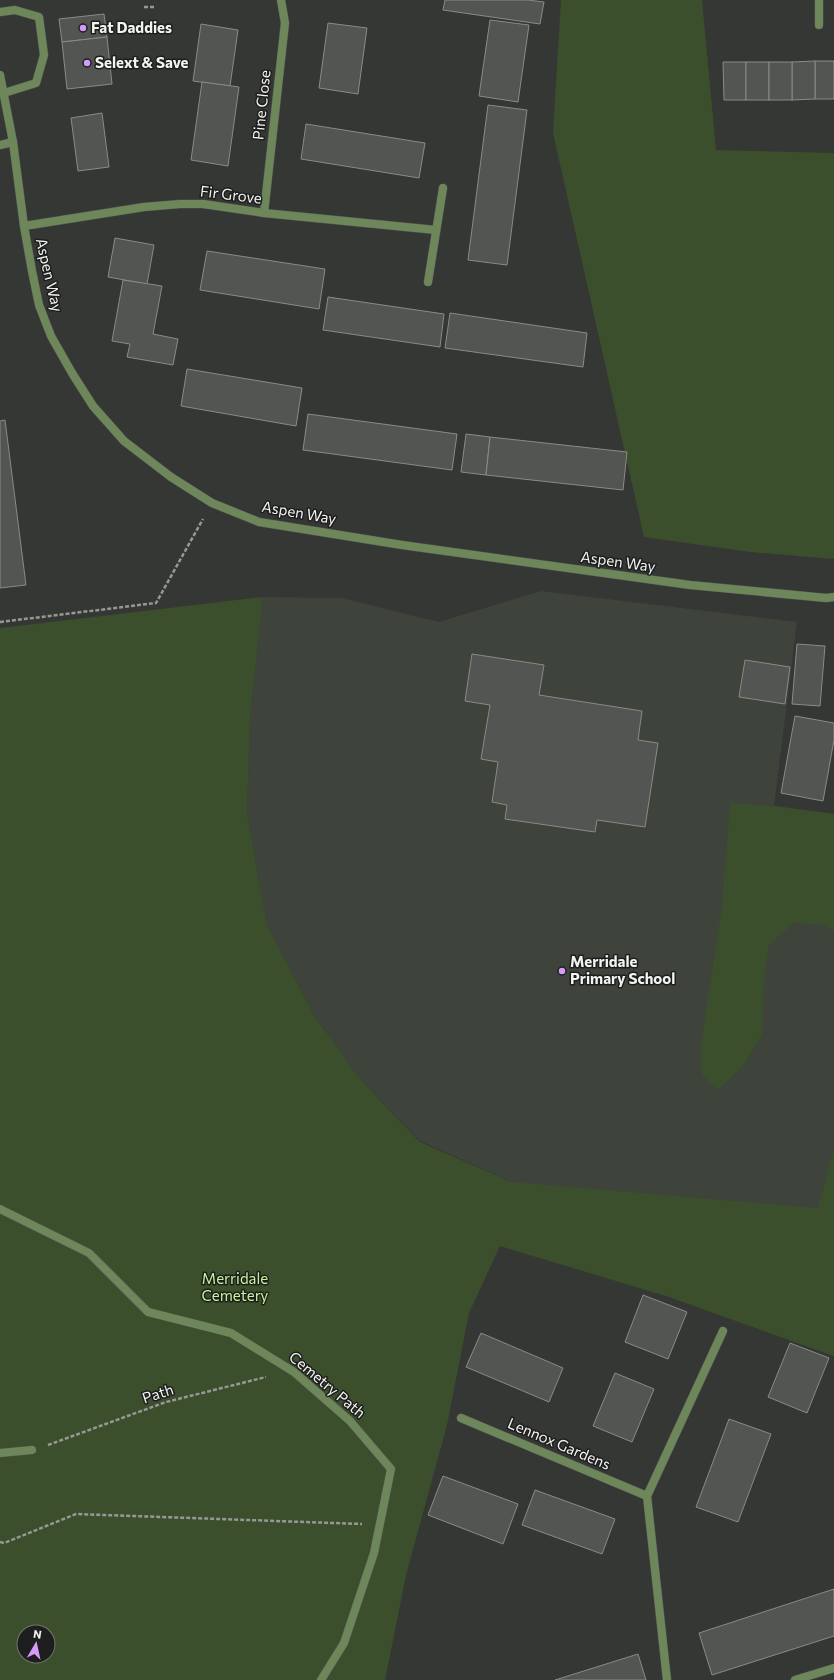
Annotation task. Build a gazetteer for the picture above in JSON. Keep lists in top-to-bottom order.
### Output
{
  "streets": {
    "street": [
      "Pine Close",
      "Fir Grove",
      "Aspen Way",
      "Cemetry Path",
      "Lennox Gardens"
    ],
    "path": ["Path"]
  },
  "crossings": [
    ["Pine Close", "Fir Grove"],
    ["Fir Grove", "Aspen Way"],
    ["Cemetry Path", "Path"]
  ],
  "parks": ["Merridale Cemetery"],
  "places": ["Fat Daddies", "Selext & Save", "Merridale Primary School"],
  "north": "top"
}
